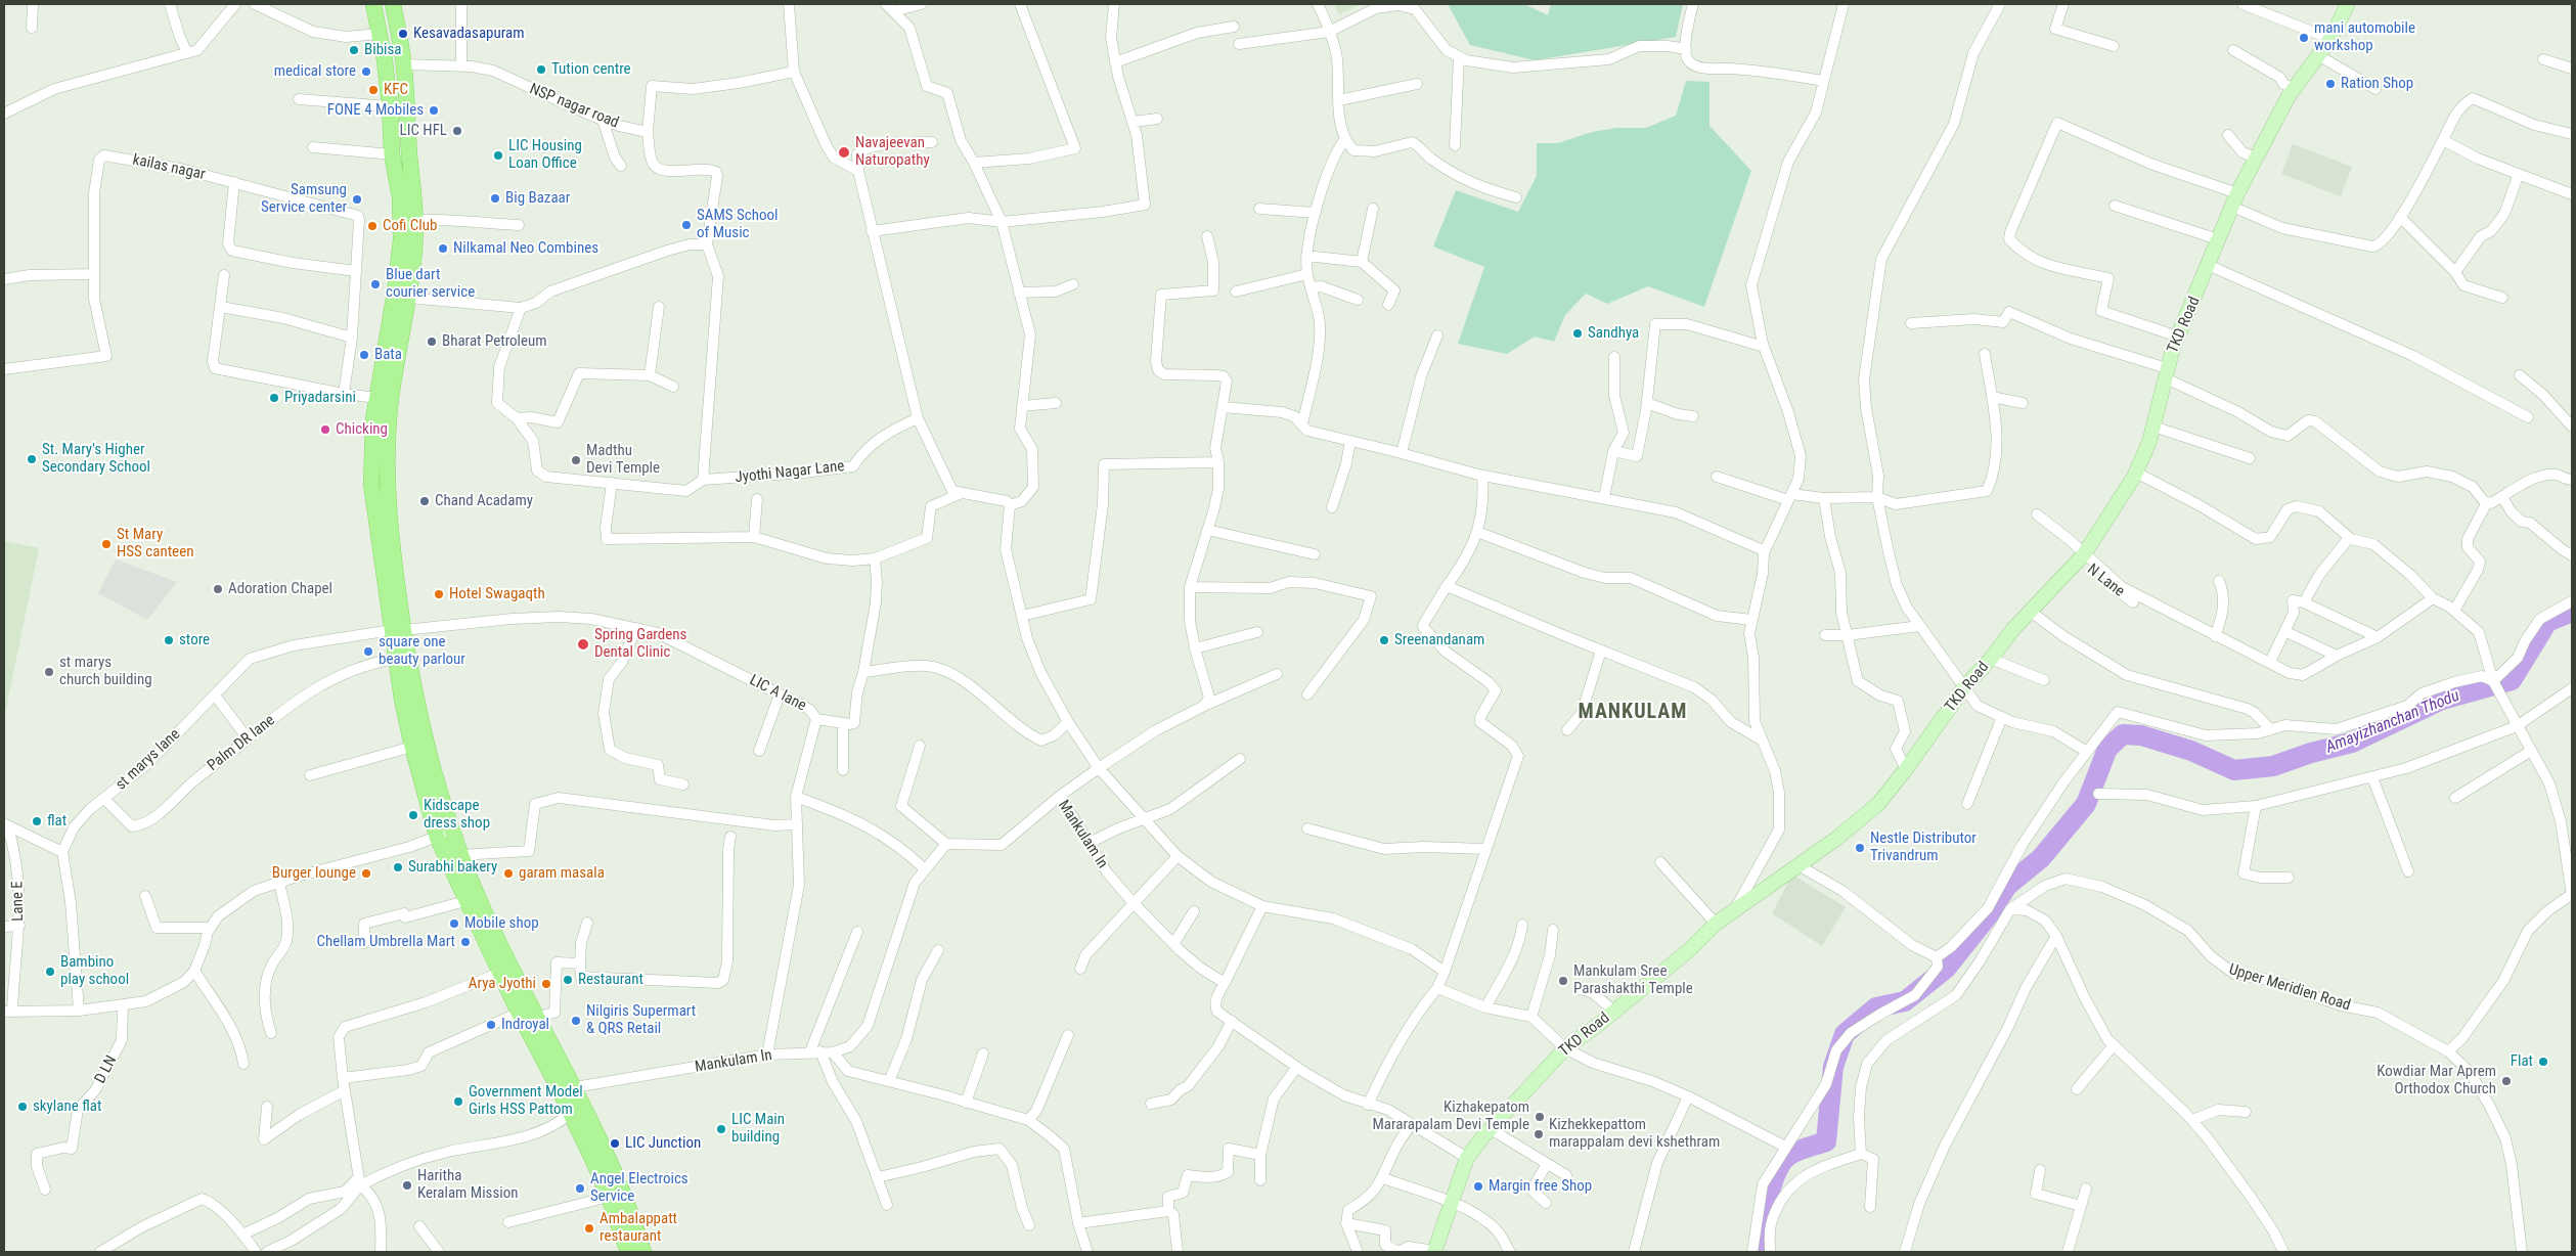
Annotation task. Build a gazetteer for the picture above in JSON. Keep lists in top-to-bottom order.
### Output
{
  "streets": {
    "street": [
      "NSP nagar road",
      "kailas nagar",
      "TKD Road",
      "Jyothi Nagar Lane",
      "N Lane",
      "LIC A lane",
      "Palm DR lane",
      "st marys lane",
      "Mankulam ln",
      "Lane E",
      "Upper Meridien Road",
      "D LN"
    ]
  },
  "crossings": [
    ["TKD Road", "N Lane"],
    ["LIC A lane", "st marys lane"],
    ["LIC A lane", "Mankulam ln"],
    ["Palm DR lane", "st marys lane"]
  ],
  "districts": ["MANKULAM"],
  "water": ["Amayizhanchan Thodu"],
  "places": [
    "Kesavadasapuram",
    "mani automobile workshop",
    "Bibisa",
    "Tution centre",
    "medical store",
    "Ration Shop",
    "KFC",
    "FONE 4 Mobiles",
    "LIC HFL",
    "Navajeevan Naturopathy",
    "LIC Housing Loan Office",
    "Big Bazaar",
    "Samsung Service center",
    "SAMS School of Music",
    "Cofi Club",
    "Nilkamal Neo Combines",
    "Blue dart courier service",
    "Sandhya",
    "Bharat Petroleum",
    "Bata",
    "Priyadarsini",
    "Chicking",
    "St. Mary's Higher Secondary School",
    "Madthu Devi Temple",
    "Chand Acadamy",
    "St Mary HSS canteen",
    "Adoration Chapel",
    "Hotel Swagaqth",
    "store",
    "Sreenandanam",
    "Spring Gardens Dental Clinic",
    "square one beauty parlour",
    "st marys church building",
    "Kidscape dress shop",
    "flat",
    "Nestle Distributor Trivandrum",
    "Surabhi bakery",
    "Burger lounge",
    "garam masala",
    "Mobile shop",
    "Chellam Umbrella Mart",
    "Bambino play school",
    "Restaurant",
    "Mankulam Sree Parashakthi Temple",
    "Arya Jyothi",
    "Nilgiris Supermart & QRS Retail",
    "Indroyal",
    "Flat",
    "Kowdiar Mar Aprem Orthodox Church",
    "Government Model Girls HSS Pattom",
    "skylane flat",
    "Kizhakepatom Mararapalam Devi Temple",
    "LIC Main building",
    "Kizhekkepattom marappalam devi kshethram",
    "LIC Junction",
    "Haritha Keralam Mission",
    "Margin free Shop",
    "Angel Electroics Service",
    "Ambalappatt restaurant"
  ]
}
